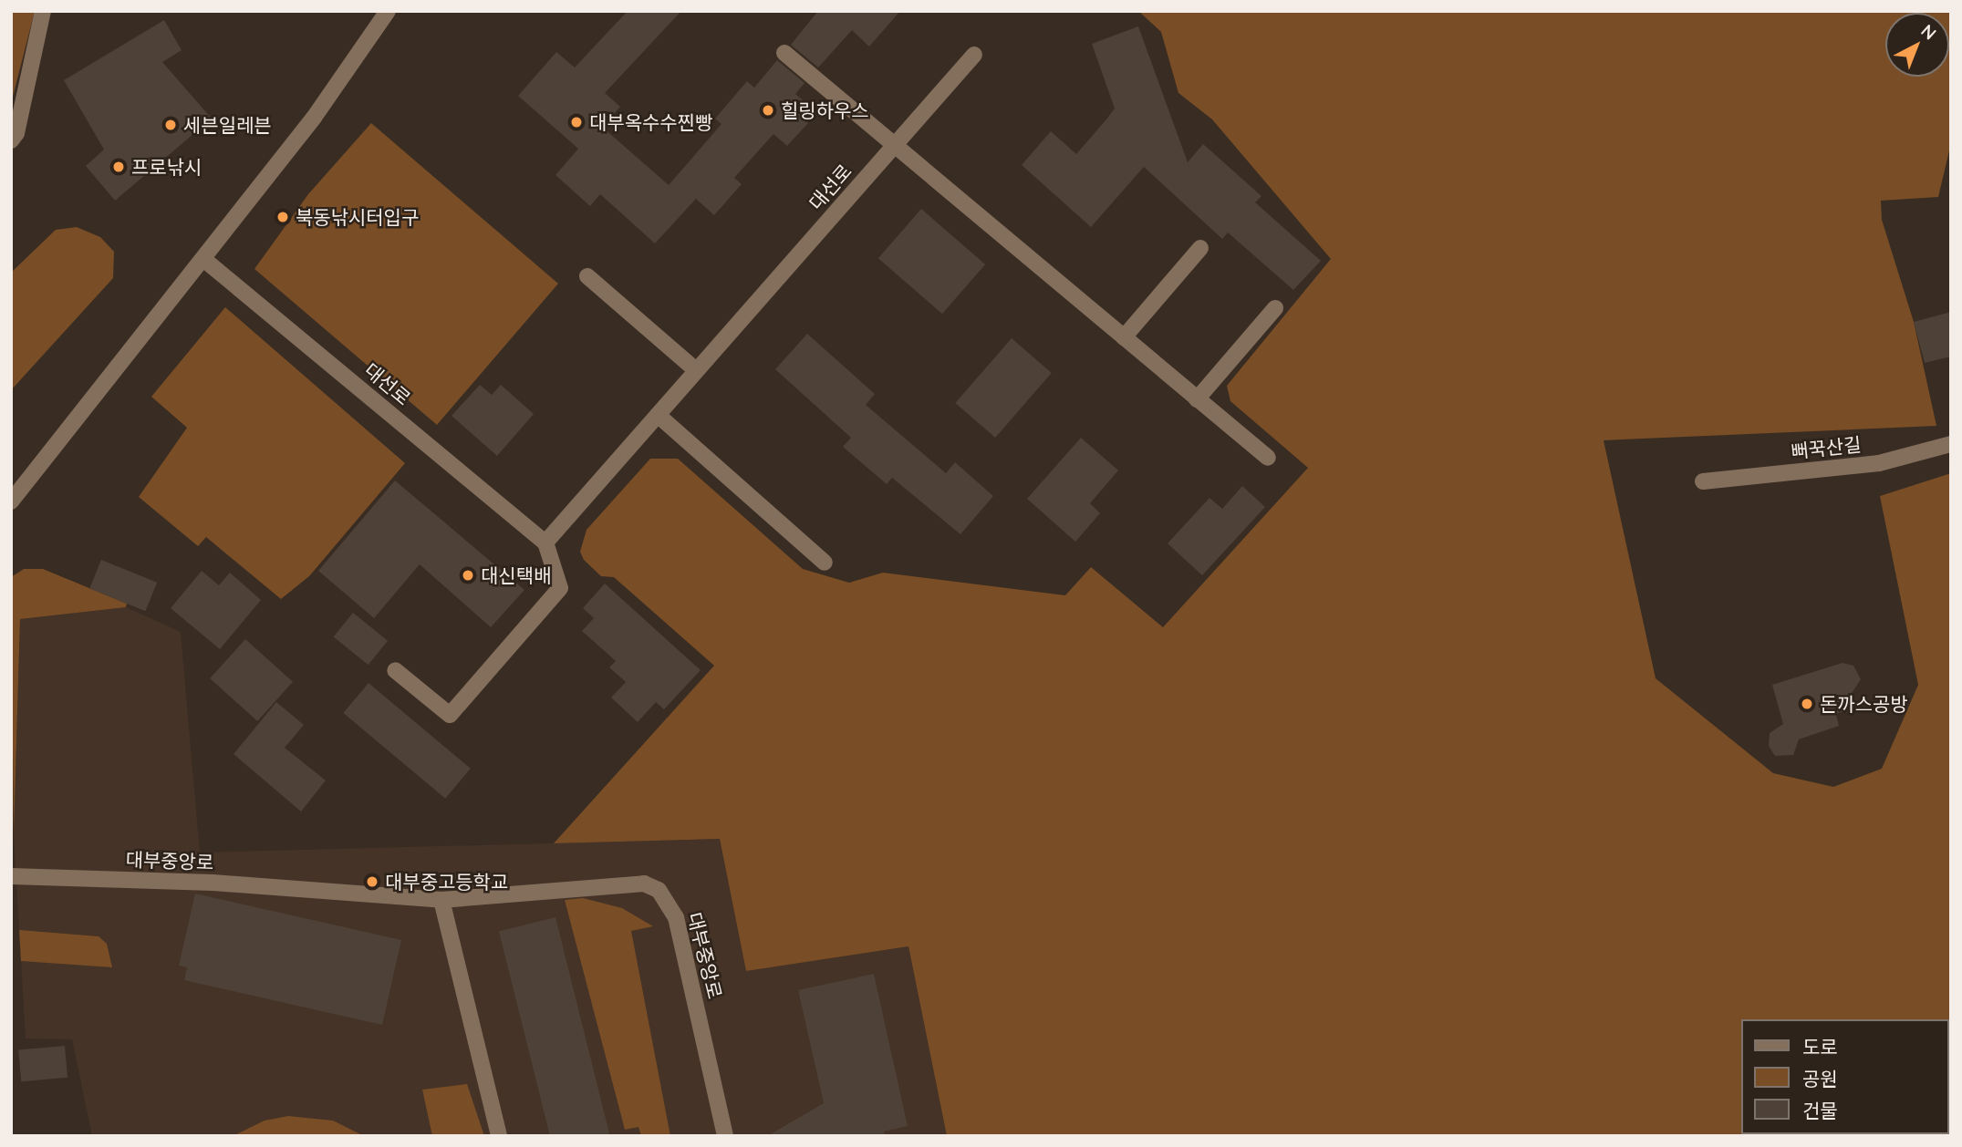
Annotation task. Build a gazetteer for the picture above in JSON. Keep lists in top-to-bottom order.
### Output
{
  "streets": {
    "street": ["대선로", "뻐꾹산길", "대부중앙로"]
  },
  "places": [
    "힐링하우스",
    "대부옥수수찐빵",
    "세븐일레븐",
    "프로낚시",
    "북동낚시터입구",
    "대신택배",
    "돈까스공방",
    "대부중고등학교"
  ],
  "legend": ["도로", "공원", "건물"],
  "north": "top right"
}
